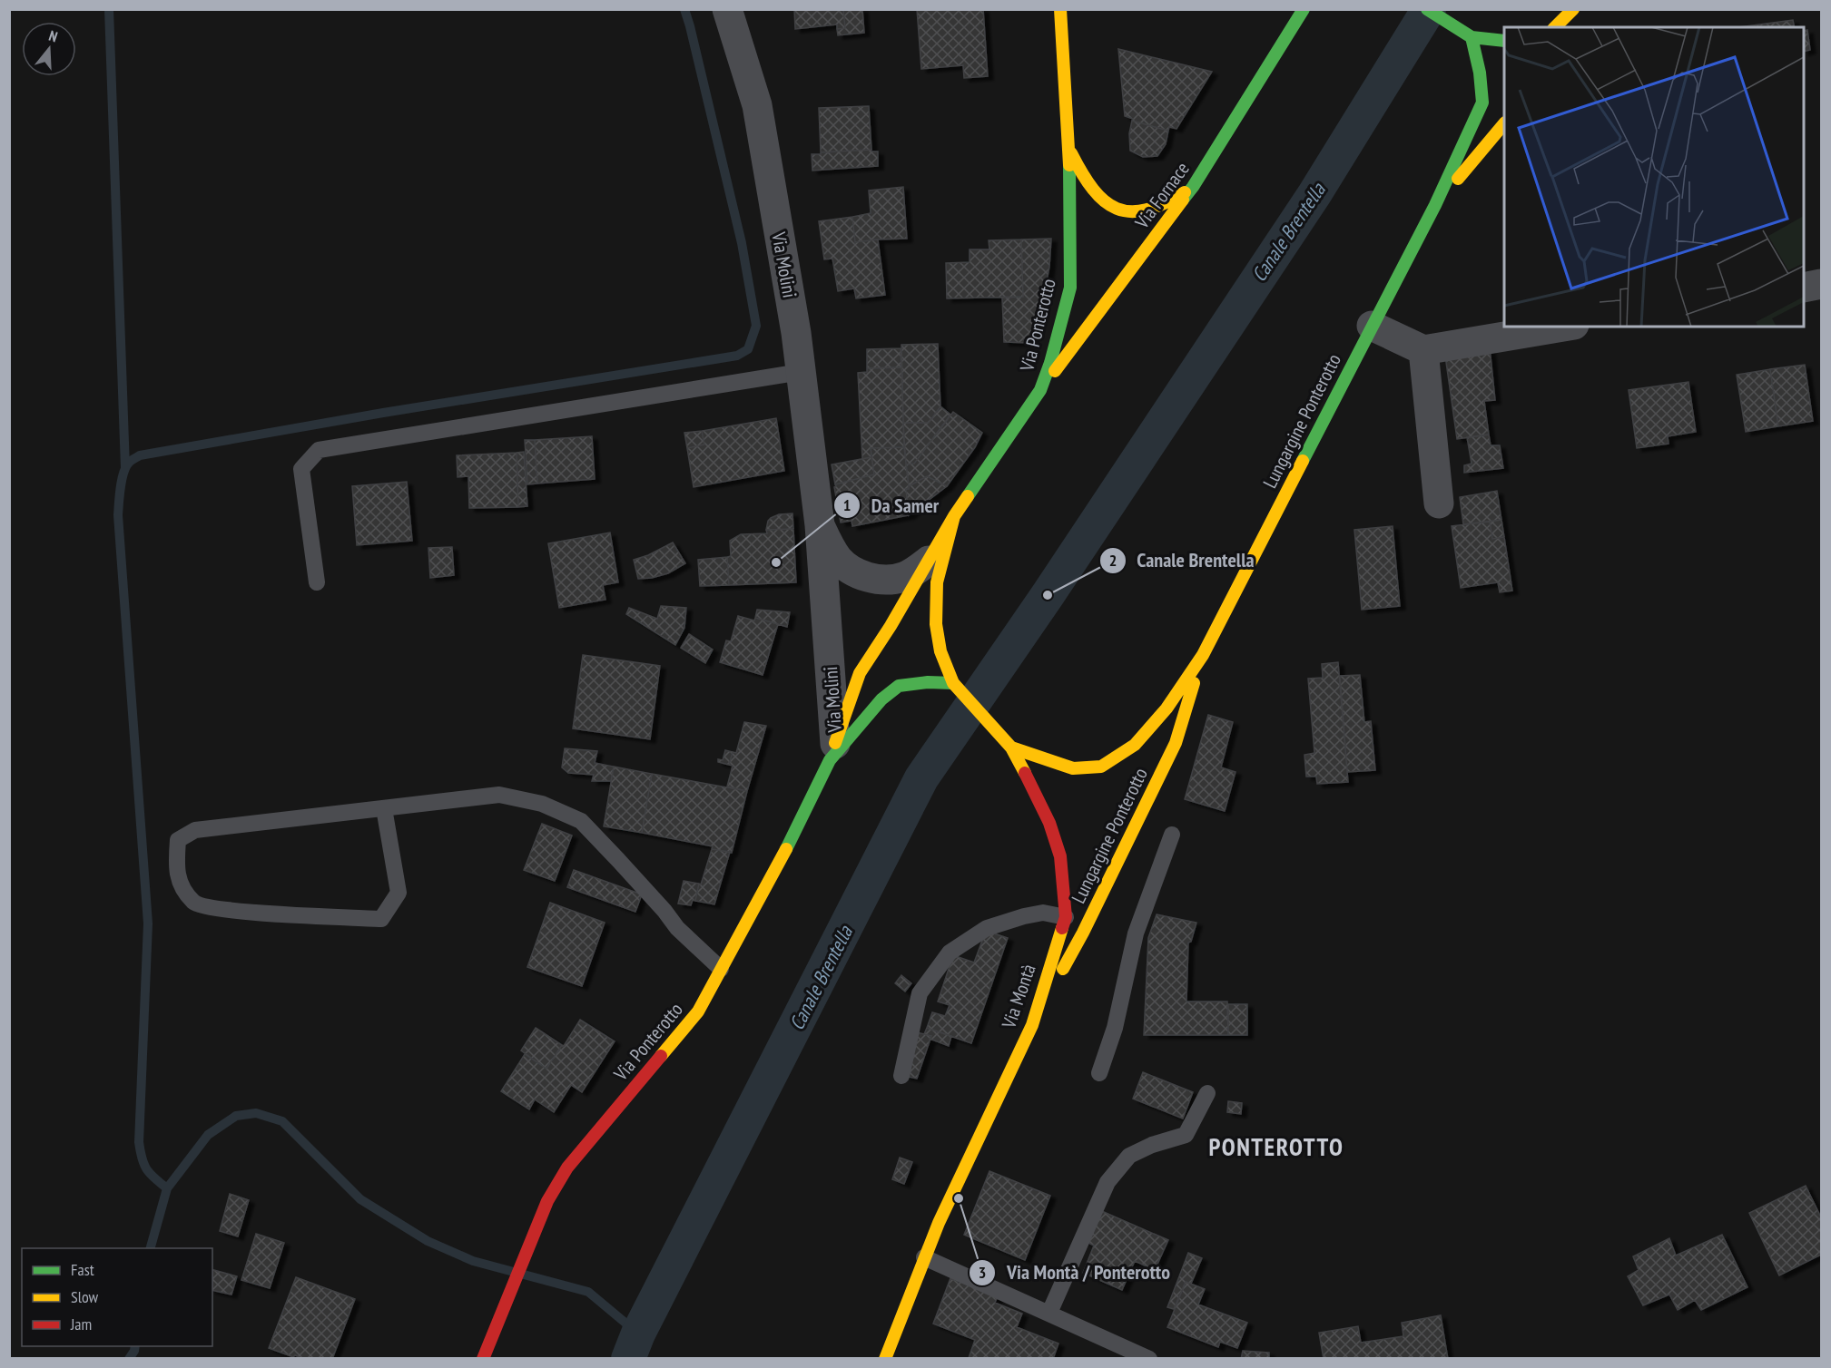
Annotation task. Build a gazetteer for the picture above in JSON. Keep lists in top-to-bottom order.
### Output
{
  "streets": {
    "main road": [
      "Via Fornace",
      "Via Ponterotto",
      "Lungargine Ponterotto",
      "Via Montà"
    ],
    "street": ["Via Molini"]
  },
  "crossings": [
    ["Via Fornace", "Via Ponterotto"],
    ["Via Molini", "Via Ponterotto"],
    ["Via Ponterotto", "Lungargine Ponterotto"],
    ["Via Ponterotto", "Via Montà"],
    ["Lungargine Ponterotto", "Via Montà"]
  ],
  "districts": ["PONTEROTTO"],
  "water": ["Canale Brentella"],
  "places": ["Da Samer", "Canale Brentella", "Via Montà / Ponterotto"],
  "legend": ["Fast", "Slow", "Jam"],
  "north": "top"
}
